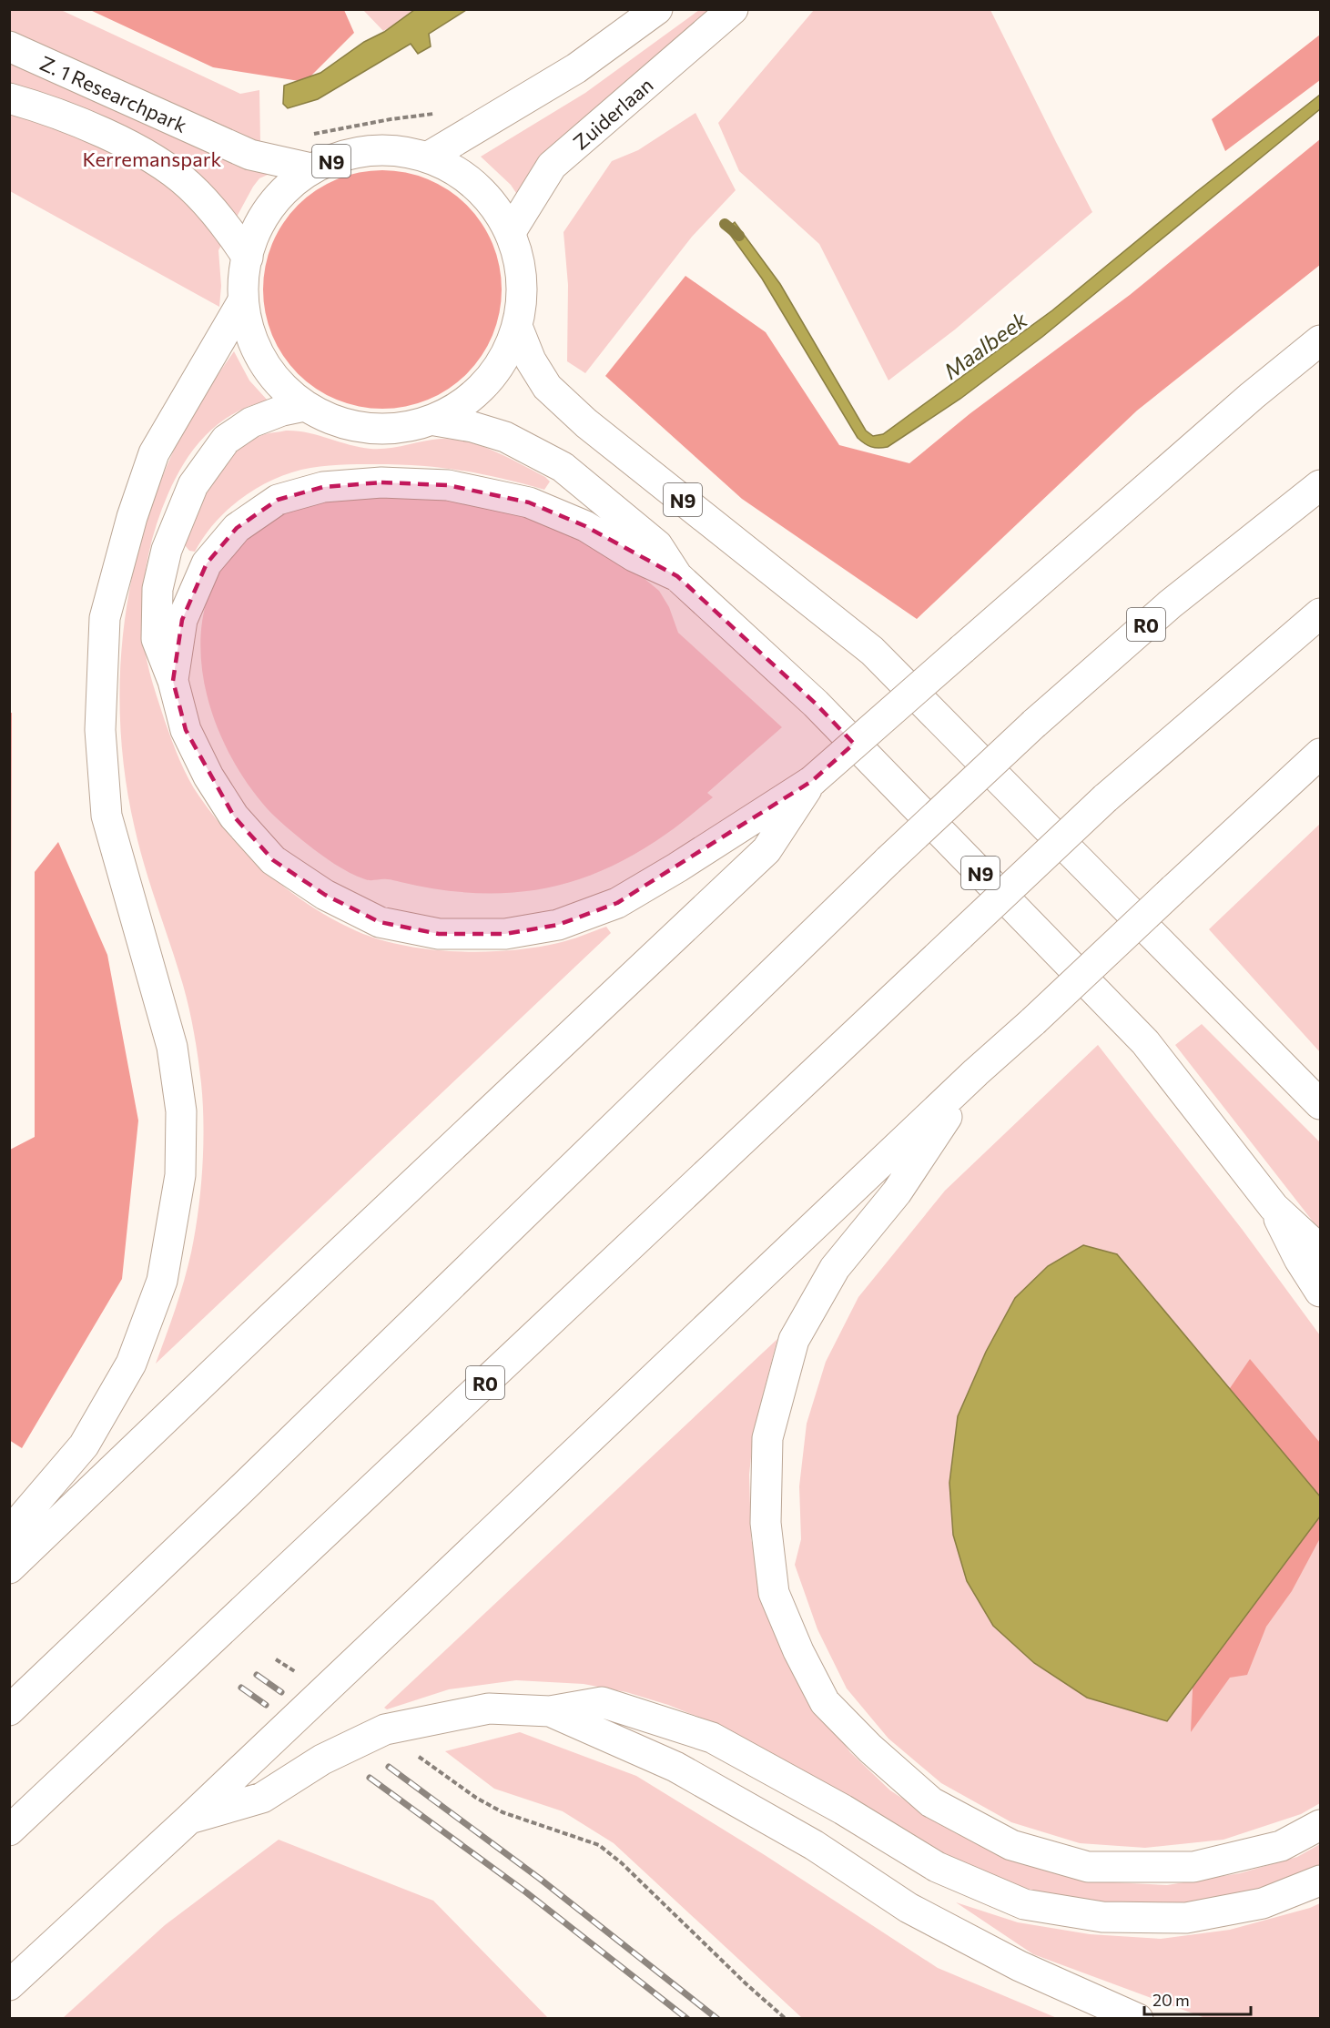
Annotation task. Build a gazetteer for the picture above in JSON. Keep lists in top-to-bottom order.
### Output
{
  "streets": {
    "main road": [
      "Z. 1 Researchpark",
      "Zuiderlaan",
      "N9",
      "R0"
    ]
  },
  "crossings": [
    ["Z. 1 Researchpark", "N9"],
    ["Zuiderlaan", "N9"]
  ],
  "water": ["Maalbeek"],
  "parks": ["Kerremanspark"],
  "scale_bar": "20 m"
}
